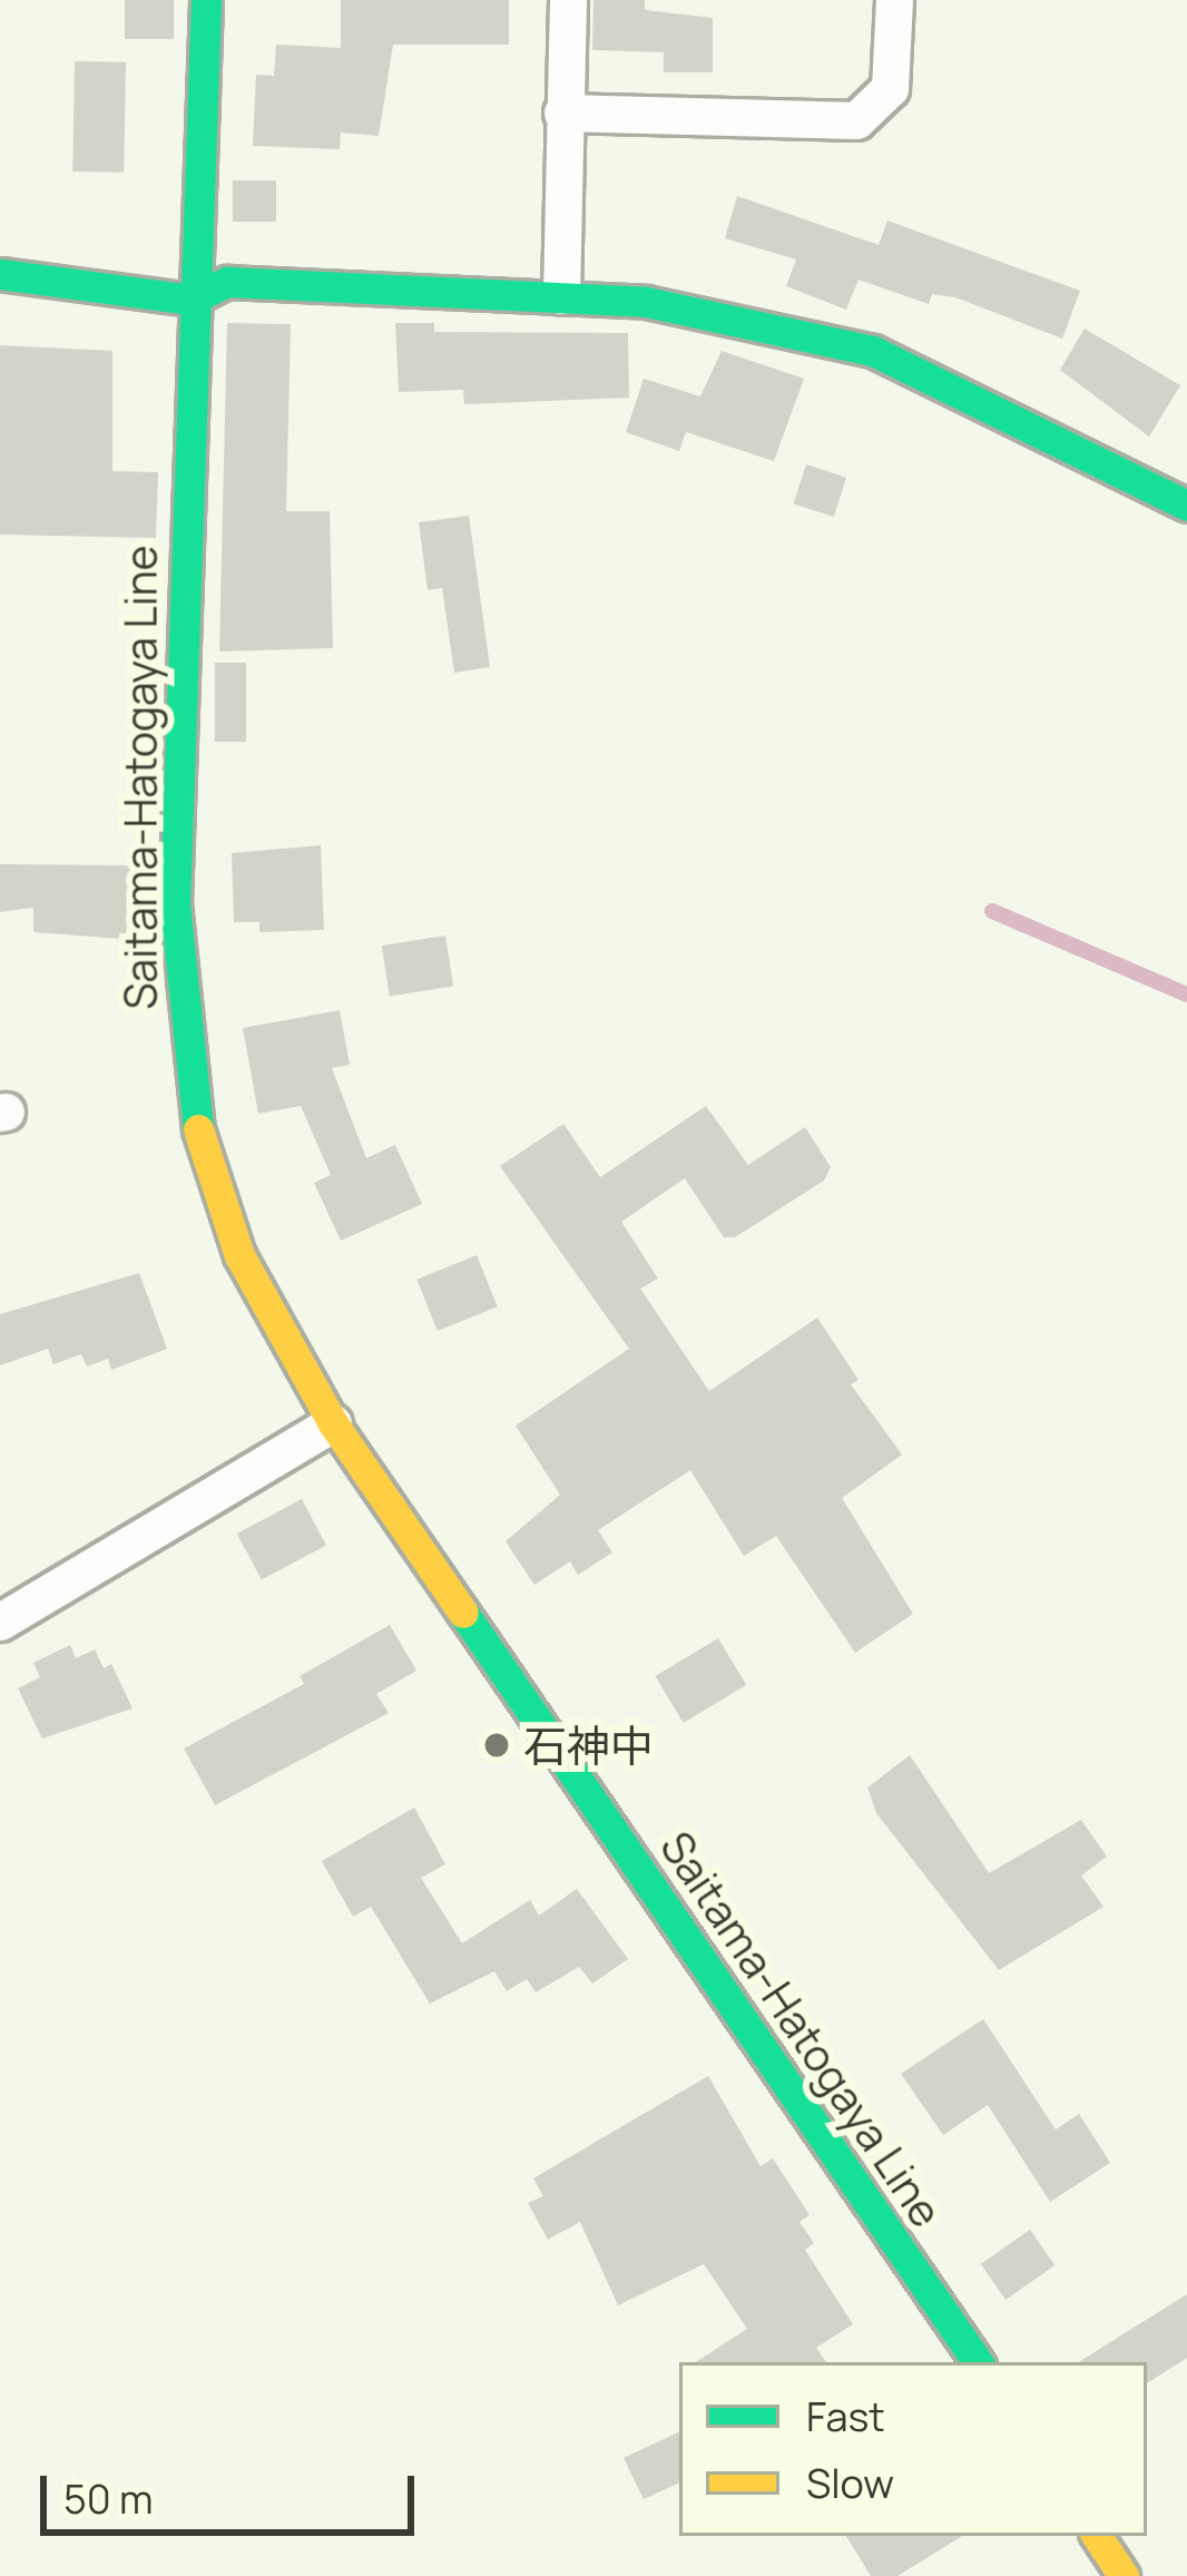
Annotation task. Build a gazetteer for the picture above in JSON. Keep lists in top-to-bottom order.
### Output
{
  "streets": {
    "main road": ["Saitama-Hatogaya Line"]
  },
  "places": ["石神中"],
  "legend": ["Fast", "Slow"],
  "scale_bar": "50 m"
}
